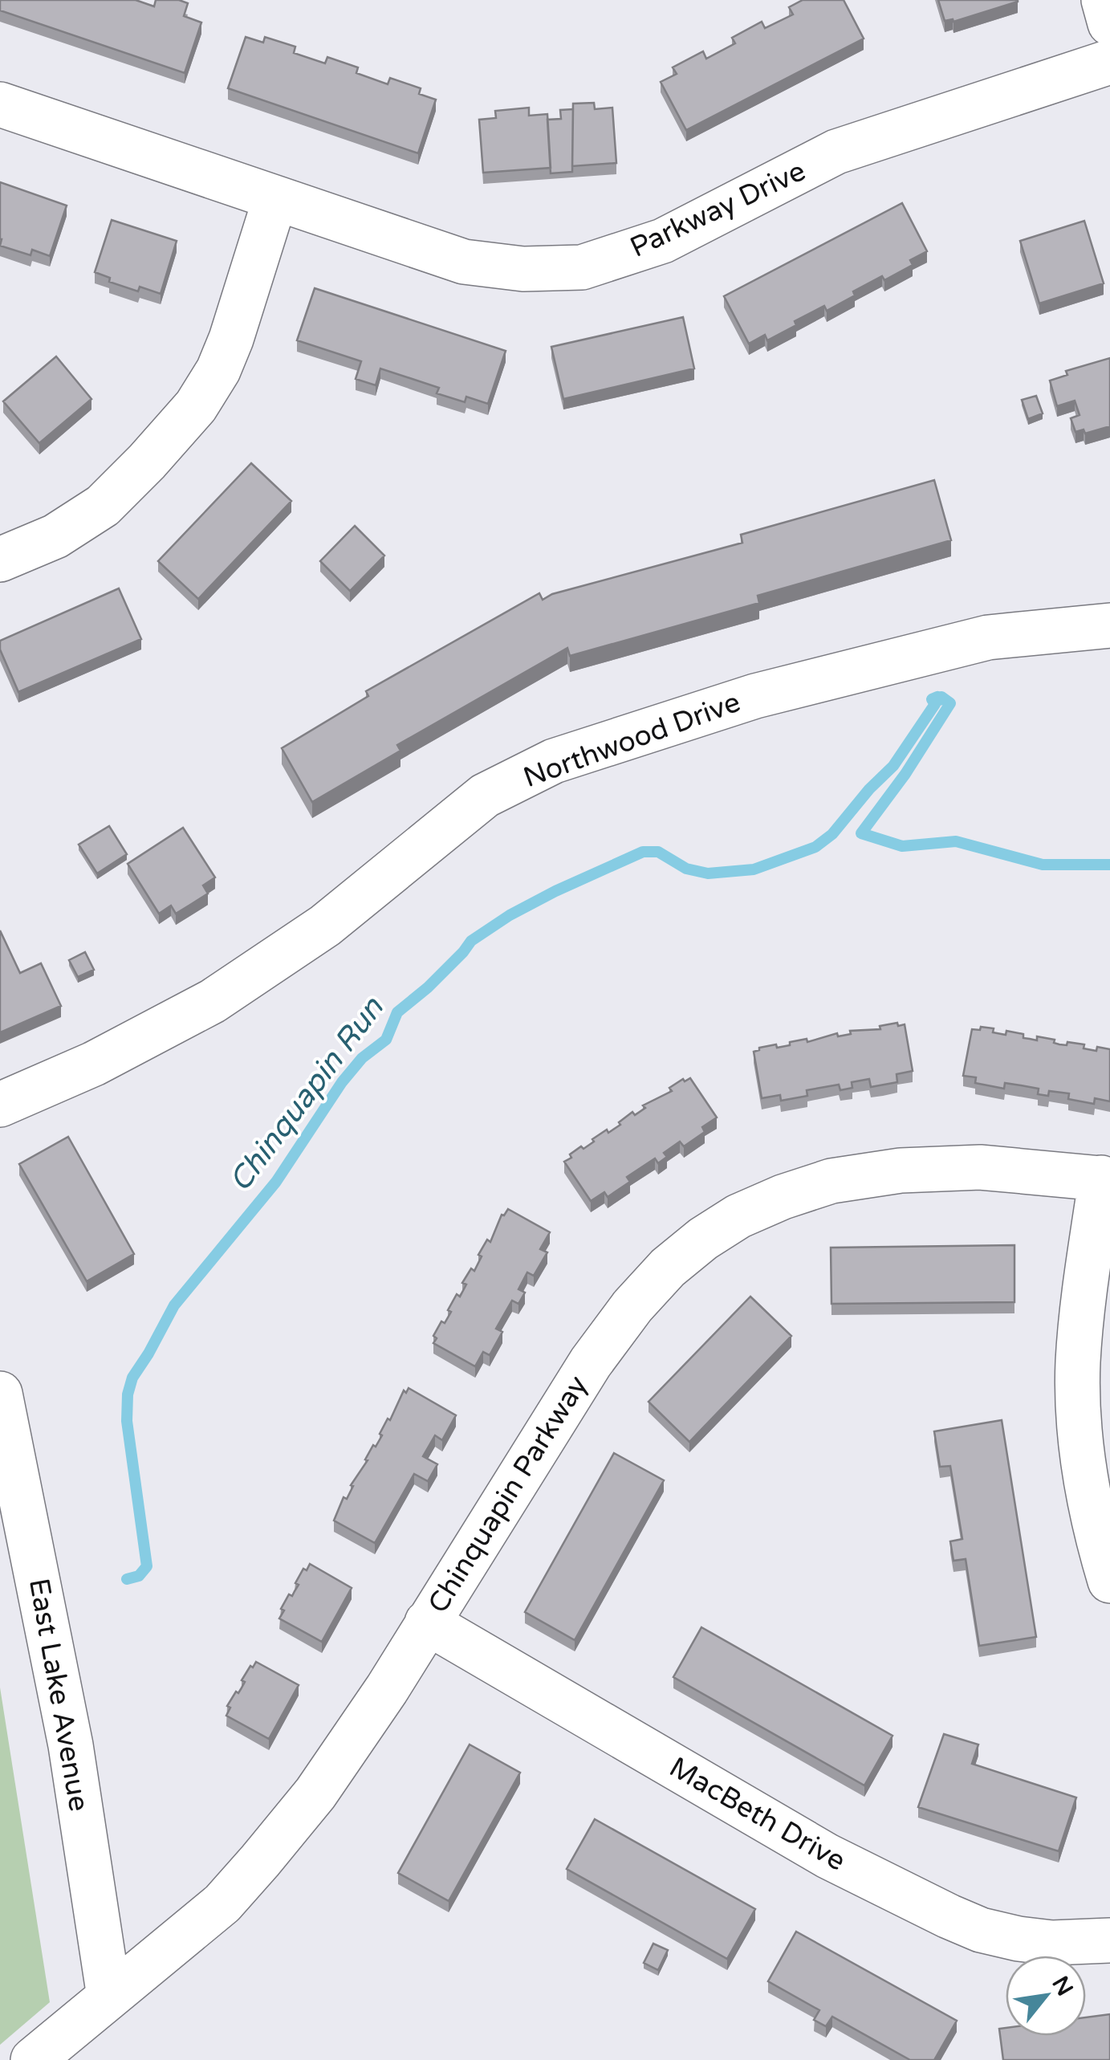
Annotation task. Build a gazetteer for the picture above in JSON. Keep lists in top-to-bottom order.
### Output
{
  "streets": {
    "street": [
      "Parkway Drive",
      "Northwood Drive",
      "Chinquapin Parkway",
      "East Lake Avenue",
      "MacBeth Drive"
    ]
  },
  "crossings": [
    ["Chinquapin Parkway", "East Lake Avenue"],
    ["Chinquapin Parkway", "MacBeth Drive"]
  ],
  "water": ["Chinquapin Run"],
  "north": "top right"
}
